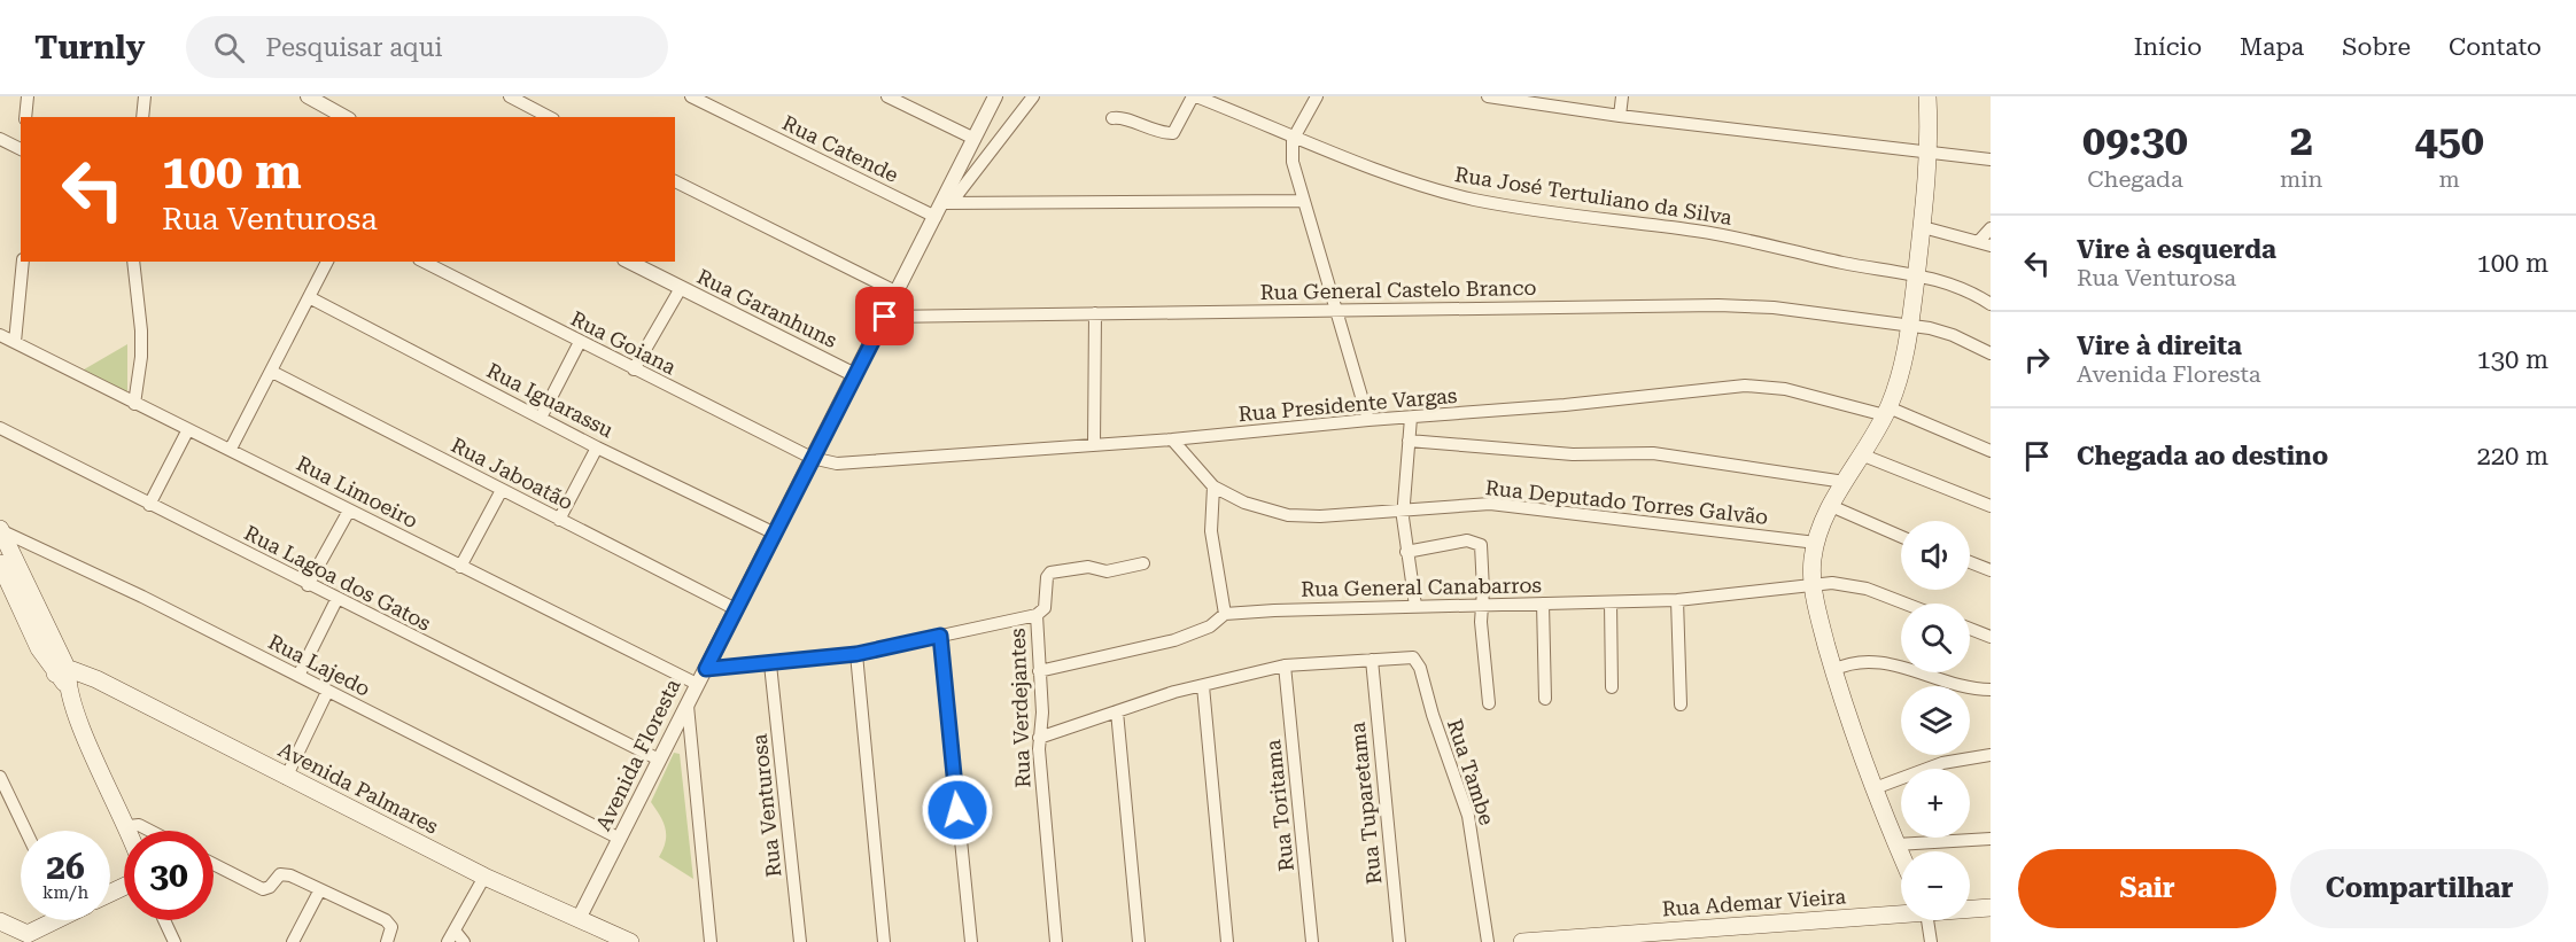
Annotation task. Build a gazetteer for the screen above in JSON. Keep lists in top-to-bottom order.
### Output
{
  "streets": {
    "main road": ["Avenida Palmares", "Rua Ademar Vieira"],
    "street": [
      "Rua Catende",
      "Rua José Tertuliano da Silva",
      "Rua General Castelo Branco",
      "Rua Garanhuns",
      "Rua Goiana",
      "Rua Iguarassu",
      "Rua Presidente Vargas",
      "Rua Jaboatão",
      "Rua Limoeiro",
      "Rua Deputado Torres Galvão",
      "Rua Lagoa dos Gatos",
      "Rua General Canabarros",
      "Rua Lajedo",
      "Rua Verdejantes",
      "Avenida Floresta",
      "Rua Tambe",
      "Rua Tuparetama",
      "Rua Venturosa",
      "Rua Toritama"
    ]
  },
  "crossings": [
    ["Rua Catende", "Avenida Floresta"],
    ["Rua General Castelo Branco", "Avenida Floresta"],
    ["Rua Garanhuns", "Avenida Floresta"],
    ["Rua Goiana", "Rua Presidente Vargas"],
    ["Rua Goiana", "Avenida Floresta"],
    ["Rua Iguarassu", "Avenida Floresta"],
    ["Rua Presidente Vargas", "Rua Deputado Torres Galvão"],
    ["Rua Presidente Vargas", "Avenida Floresta"],
    ["Rua Jaboatão", "Avenida Floresta"],
    ["Rua Limoeiro", "Avenida Floresta"],
    ["Rua Lagoa dos Gatos", "Avenida Floresta"],
    ["Rua General Canabarros", "Rua Verdejantes"],
    ["Rua Lajedo", "Avenida Floresta"],
    ["Avenida Floresta", "Avenida Palmares"],
    ["Rua Tambe", "Rua Tuparetama"]
  ],
  "page": {
    "header": "Turnly",
    "search": "Pesquisar aqui",
    "nav": [
      "Início",
      "Mapa",
      "Sobre",
      "Contato"
    ],
    "eta": [
      "09:30",
      "Chegada",
      "2",
      "min",
      "450",
      "m"
    ],
    "turn": ["100 m", "Rua Venturosa"],
    "list": [
      {
        "name": "Vire à esquerda",
        "note": "Rua Venturosa",
        "value": "100 m"
      },
      {
        "name": "Vire à direita",
        "note": "Avenida Floresta",
        "value": "130 m"
      },
      {
        "name": "Chegada ao destino",
        "value": "220 m"
      }
    ],
    "map_buttons": ["+", "−"],
    "speed": "26 km/h",
    "limit": "30",
    "buttons": ["Sair", "Compartilhar"]
  }
}
